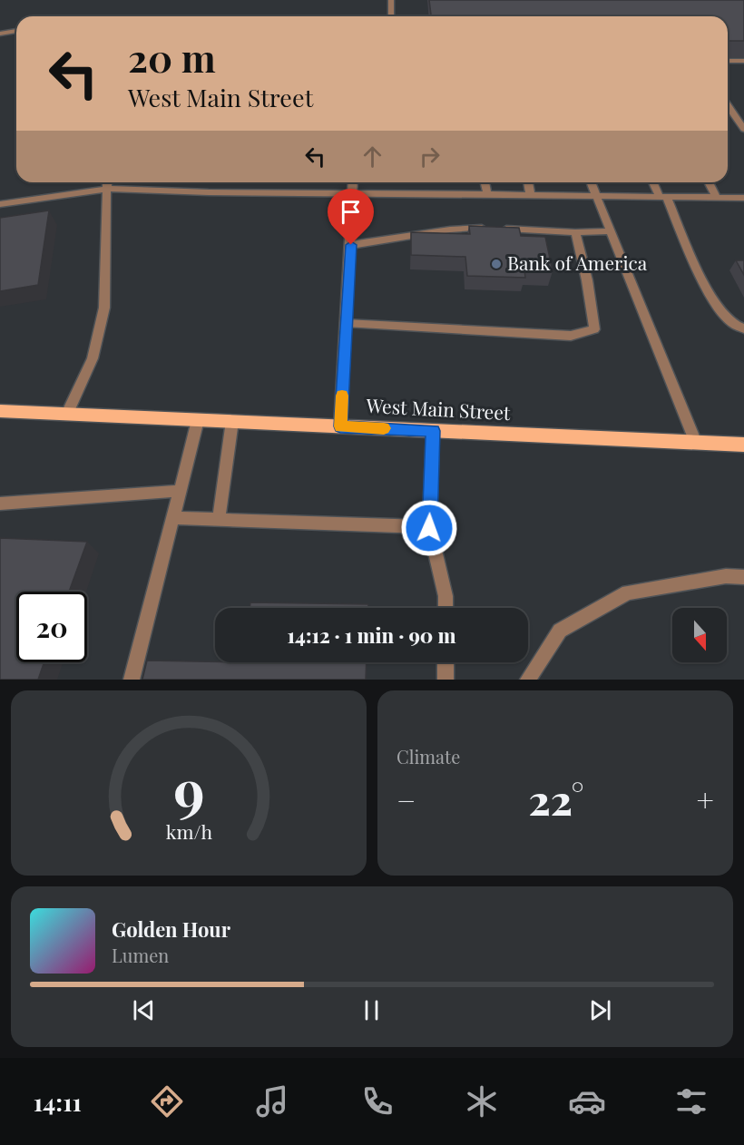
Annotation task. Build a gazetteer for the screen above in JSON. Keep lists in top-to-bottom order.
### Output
{
  "streets": {
    "main road": ["West Main Street"]
  },
  "places": ["Bank of America"],
  "north": "bottom",
  "page": {
    "turn": ["20 m", "West Main Street"],
    "limit": "20",
    "trip": "14:12 · 1 min · 90 m",
    "tile": "Climate",
    "heat": ["−", "22°", "+"],
    "song": ["Golden Hour", "Lumen"],
    "tabs": "14:11",
    "gauge": ["9", "km/h"]
  }
}
